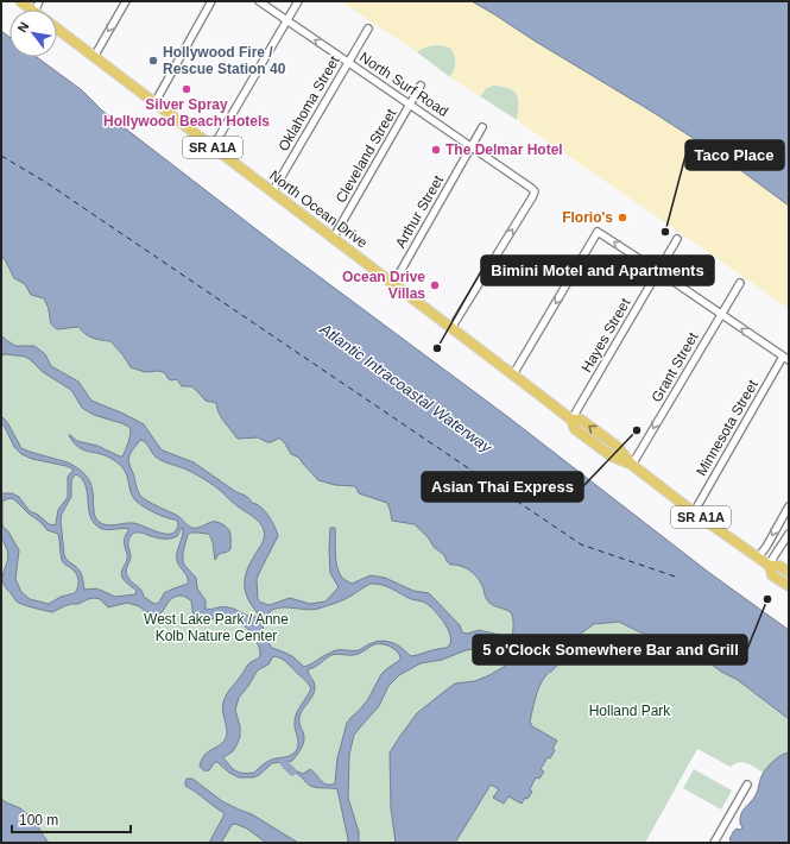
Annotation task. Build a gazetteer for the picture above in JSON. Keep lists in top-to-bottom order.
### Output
{
  "streets": {
    "main road": ["SR A1A", "North Ocean Drive"],
    "street": [
      "North Surf Road",
      "Oklahoma Street",
      "Cleveland Street",
      "Arthur Street",
      "Hayes Street",
      "Grant Street",
      "Minnesota Street"
    ]
  },
  "crossings": [
    ["North Surf Road", "Oklahoma Street"],
    ["North Surf Road", "Cleveland Street"],
    ["North Surf Road", "North Ocean Drive"],
    ["North Surf Road", "Arthur Street"],
    ["Oklahoma Street", "North Ocean Drive"],
    ["Cleveland Street", "North Ocean Drive"],
    ["North Ocean Drive", "Arthur Street"],
    ["North Ocean Drive", "Hayes Street"],
    ["North Ocean Drive", "Grant Street"],
    ["North Ocean Drive", "Minnesota Street"]
  ],
  "one_way": ["Grant Street"],
  "water": ["Atlantic Intracoastal Waterway"],
  "parks": ["West Lake Park / Anne Kolb Nature Center", "Holland Park"],
  "places": [
    "Hollywood Fire / Rescue Station 40",
    "Silver Spray Hollywood Beach Hotels",
    "The Delmar Hotel",
    "Florio's",
    "Taco Place",
    "Ocean Drive Villas",
    "Bimini Motel and Apartments",
    "Asian Thai Express",
    "5 o'Clock Somewhere Bar and Grill"
  ],
  "scale_bar": "100 m",
  "north": "top left"
}
